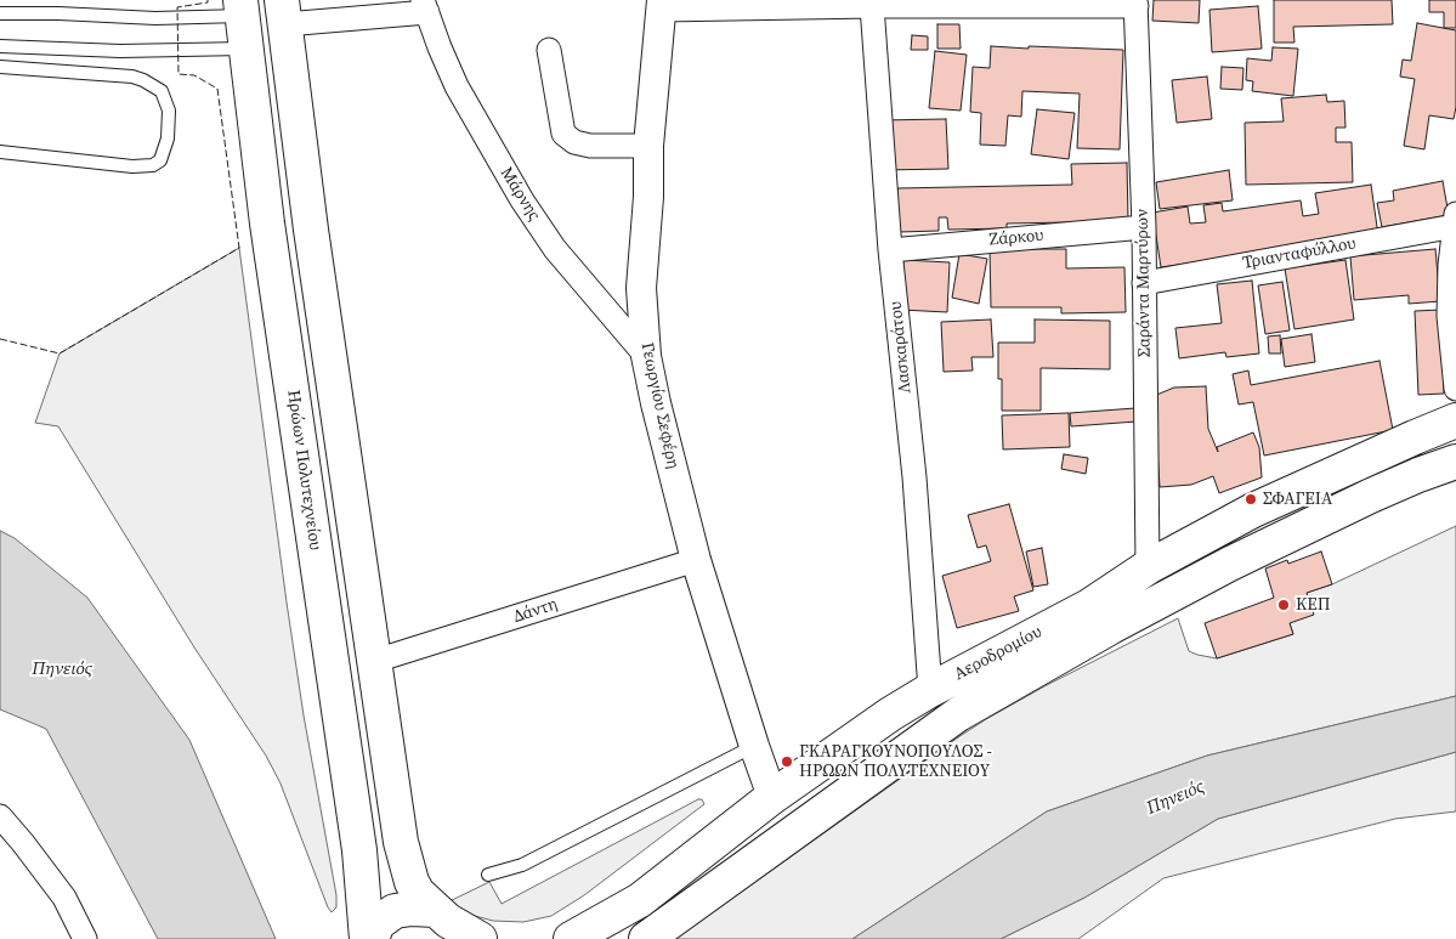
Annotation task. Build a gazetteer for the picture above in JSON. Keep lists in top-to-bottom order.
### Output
{
  "streets": {
    "main road": ["Ηρώων Πολυτεχνείου", "Αεροδρομίου"],
    "street": [
      "Μάρνης",
      "Ζάρκου",
      "Τριανταφύλλου",
      "Σαράντα Μαρτύρων",
      "Λασκαράτου",
      "Γεωργίου Σεφέρη",
      "Δάντη"
    ]
  },
  "crossings": [
    ["Μάρνης", "Γεωργίου Σεφέρη"],
    ["Ζάρκου", "Σαράντα Μαρτύρων"],
    ["Ζάρκου", "Λασκαράτου"],
    ["Τριανταφύλλου", "Σαράντα Μαρτύρων"],
    ["Σαράντα Μαρτύρων", "Αεροδρομίου"],
    ["Λασκαράτου", "Αεροδρομίου"],
    ["Γεωργίου Σεφέρη", "Δάντη"],
    ["Γεωργίου Σεφέρη", "Αεροδρομίου"]
  ],
  "water": ["Πηνειός"],
  "places": ["ΣΦΑΓΕΙΑ", "ΚΕΠ", "ΓΚΑΡΑΓΚΟΥΝΟΠΟΥΛΟΣ - ΗΡΩΩΝ ΠΟΛΥΤΕΧΝΕΙΟΥ"]
}
